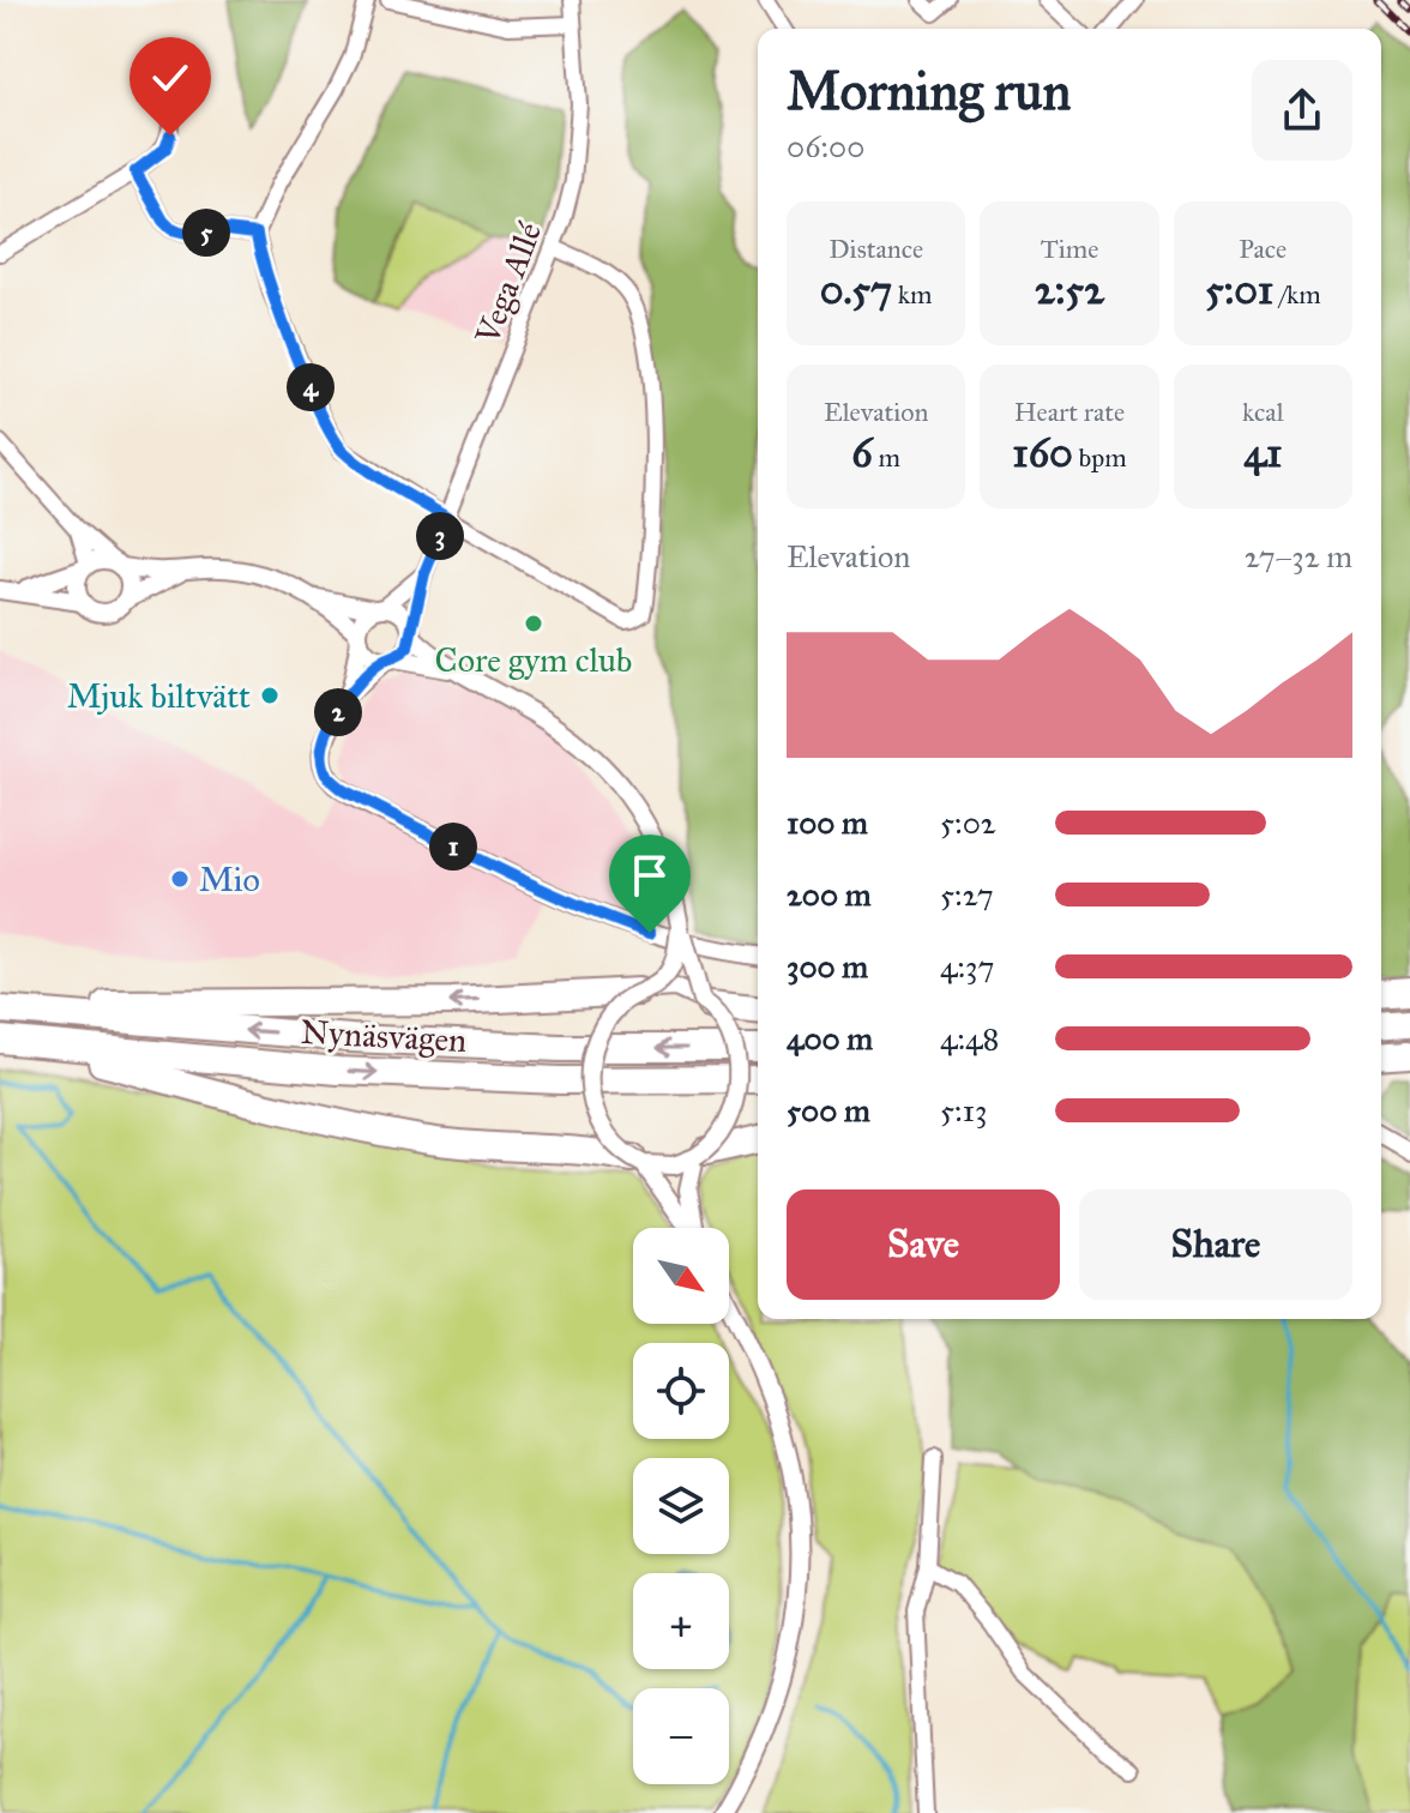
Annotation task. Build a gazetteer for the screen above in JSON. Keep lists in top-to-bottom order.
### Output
{
  "streets": {
    "highway": ["Nynäsvägen"],
    "street": ["Vega Allé"]
  },
  "places": ["Core gym club", "Mjuk biltvätt", "Mio"],
  "north": "bottom right",
  "page": {
    "heading": ["Morning run", "06:00"],
    "stats": [
      ["Distance", "0.57 km"],
      ["Time", "2:52"],
      ["Pace", "5:01 /km"],
      ["Elevation", "6 m"],
      ["Heart rate", "160 bpm"],
      ["kcal", "41"]
    ],
    "pins": [
      "5",
      "4",
      "3",
      "2",
      "1"
    ],
    "chart": ["Elevation", "27–32 m"],
    "list": [
      {
        "name": "100 m",
        "note": "5:02"
      },
      {
        "name": "200 m",
        "note": "5:27"
      },
      {
        "name": "300 m",
        "note": "4:37"
      },
      {
        "name": "400 m",
        "note": "4:48"
      },
      {
        "name": "500 m",
        "note": "5:13"
      }
    ],
    "buttons": ["Save", "Share"],
    "map_buttons": ["+", "−"]
  }
}
